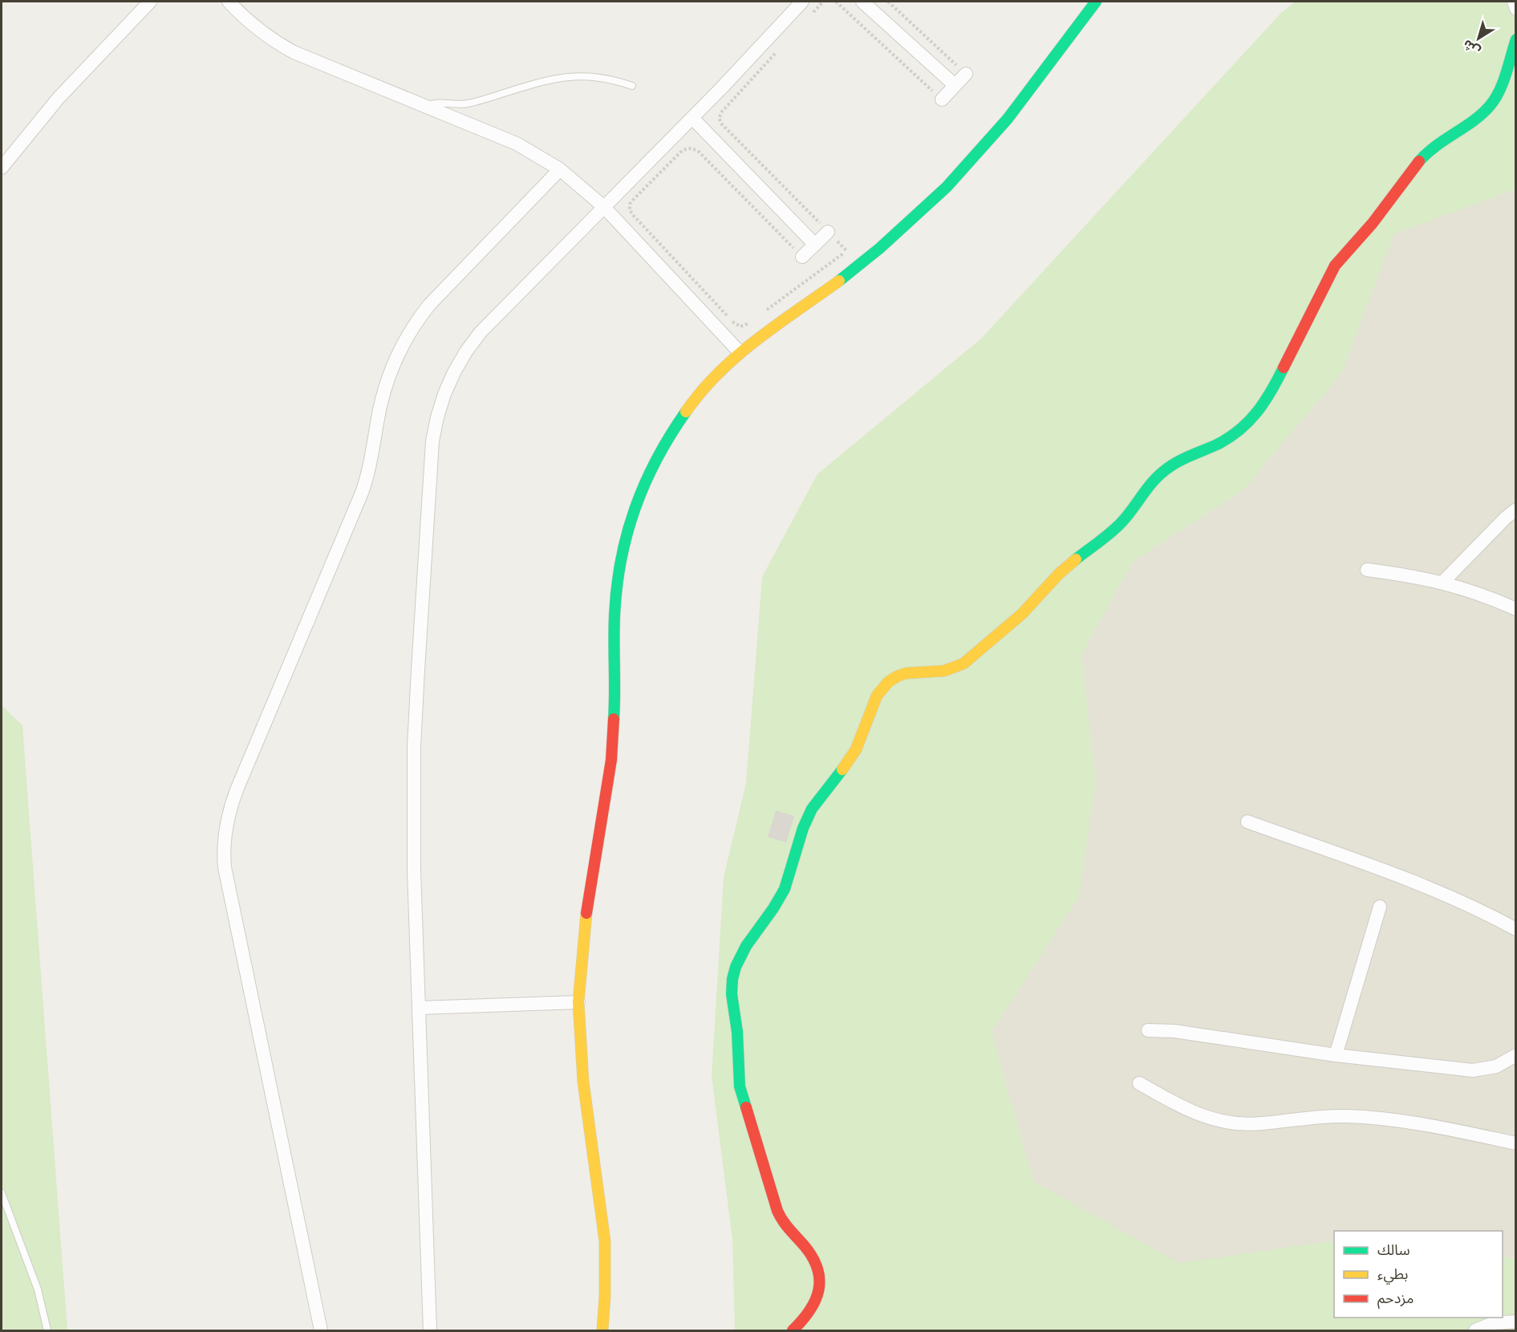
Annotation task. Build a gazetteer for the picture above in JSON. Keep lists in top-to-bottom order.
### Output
{
  "legend": ["سالك", "بطيء", "مزدحم"],
  "north": "bottom left"
}
